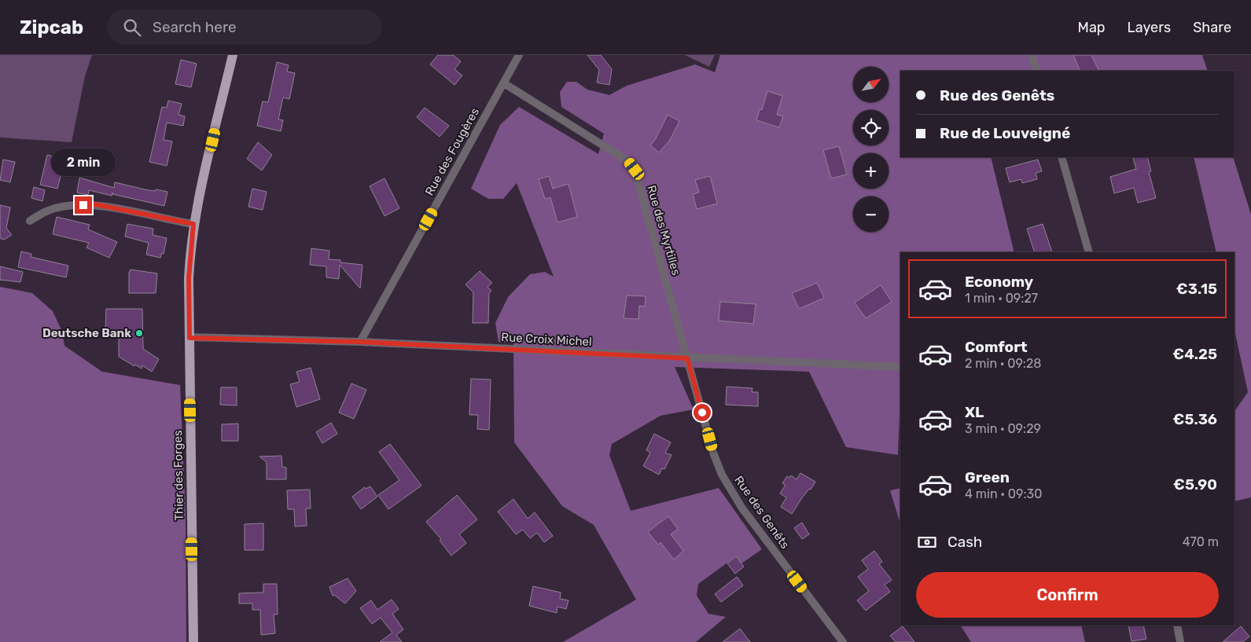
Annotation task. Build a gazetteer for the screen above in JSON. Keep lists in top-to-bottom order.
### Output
{
  "streets": {
    "main road": ["Thier des Forges"],
    "street": [
      "Rue des Fougères",
      "Rue des Myrtilles",
      "Rue Croix Michel",
      "Rue des Genêts"
    ]
  },
  "crossings": [
    ["Rue des Fougères", "Rue des Myrtilles"],
    ["Rue des Fougères", "Rue Croix Michel"],
    ["Rue des Myrtilles", "Rue Croix Michel"],
    ["Rue des Myrtilles", "Rue des Genêts"],
    ["Rue Croix Michel", "Thier des Forges"],
    ["Rue Croix Michel", "Rue des Genêts"]
  ],
  "places": ["Deutsche Bank"],
  "north": "top right",
  "page": {
    "header": "Zipcab",
    "search": "Search here",
    "nav": ["Map", "Layers", "Share"],
    "map_buttons": ["+", "−"],
    "banner": ["Rue des Genêts", "Rue de Louveigné"],
    "bubble": "2 min",
    "list": [
      {
        "name": "Economy",
        "note": "1 min · 09:27",
        "value": "€3.15"
      },
      {
        "name": "Comfort",
        "note": "2 min · 09:28",
        "value": "€4.25"
      },
      {
        "name": "XL",
        "note": "3 min · 09:29",
        "value": "€5.36"
      },
      {
        "name": "Green",
        "note": "4 min · 09:30",
        "value": "€5.90"
      }
    ],
    "pay": ["Cash", "470 m"],
    "buttons": "Confirm"
  }
}
